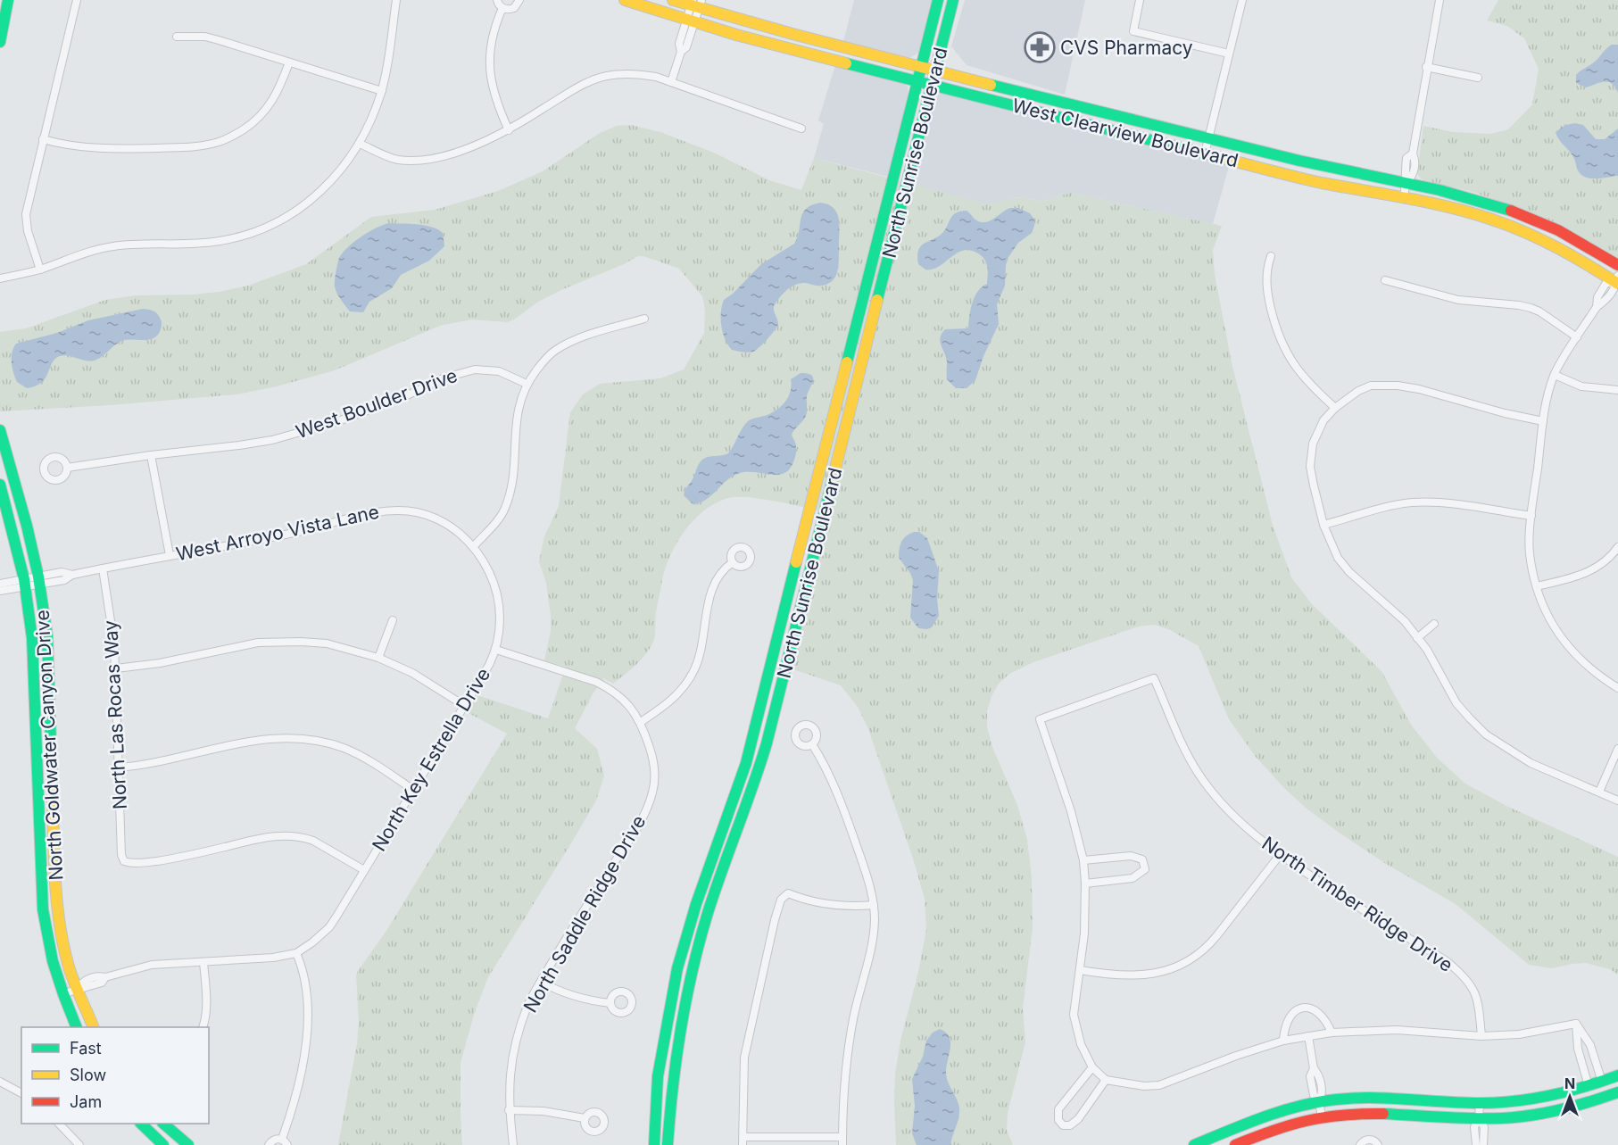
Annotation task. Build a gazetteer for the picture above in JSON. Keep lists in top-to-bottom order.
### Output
{
  "streets": {
    "street": [
      "West Clearview Boulevard",
      "North Sunrise Boulevard",
      "West Boulder Drive",
      "West Arroyo Vista Lane",
      "North Las Rocas Way",
      "North Goldwater Canyon Drive",
      "North Key Estrella Drive",
      "North Timber Ridge Drive",
      "North Saddle Ridge Drive"
    ]
  },
  "crossings": [
    ["West Clearview Boulevard", "North Sunrise Boulevard"],
    ["West Arroyo Vista Lane", "North Las Rocas Way"],
    ["West Arroyo Vista Lane", "North Goldwater Canyon Drive"],
    ["West Arroyo Vista Lane", "North Key Estrella Drive"],
    ["North Las Rocas Way", "North Key Estrella Drive"],
    ["North Key Estrella Drive", "North Saddle Ridge Drive"]
  ],
  "places": {
    "pharmacy": ["CVS Pharmacy"]
  },
  "legend": ["Fast", "Slow", "Jam"],
  "north": "top"
}
